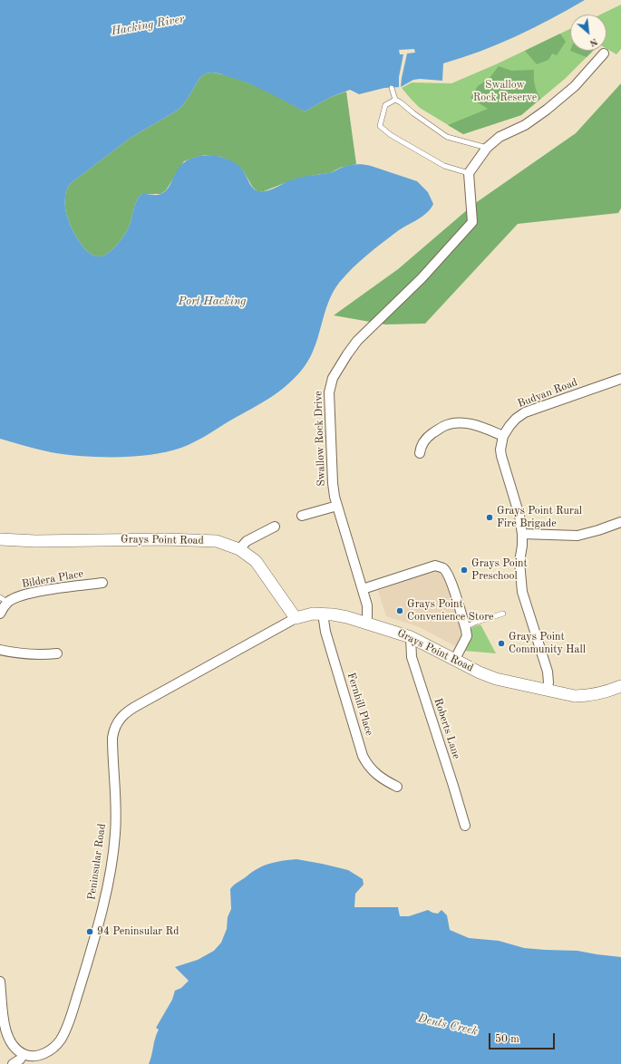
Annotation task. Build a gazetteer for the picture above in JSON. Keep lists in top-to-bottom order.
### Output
{
  "streets": {
    "street": [
      "Budyan Road",
      "Swallow Rock Drive",
      "Grays Point Road",
      "Bildera Place",
      "Fernhill Place",
      "Roberts Lane",
      "Peninsular Road"
    ]
  },
  "crossings": [
    ["Swallow Rock Drive", "Grays Point Road"],
    ["Grays Point Road", "Fernhill Place"],
    ["Grays Point Road", "Roberts Lane"],
    ["Grays Point Road", "Peninsular Road"]
  ],
  "water": ["Hacking River", "Port Hacking", "Dents Creek"],
  "parks": ["Swallow Rock Reserve"],
  "places": [
    "Grays Point Rural Fire Brigade",
    "Grays Point Preschool",
    "Grays Point Convenience Store",
    "Grays Point Community Hall",
    "94 Peninsular Rd"
  ],
  "scale_bar": "50 m",
  "north": "bottom right"
}
